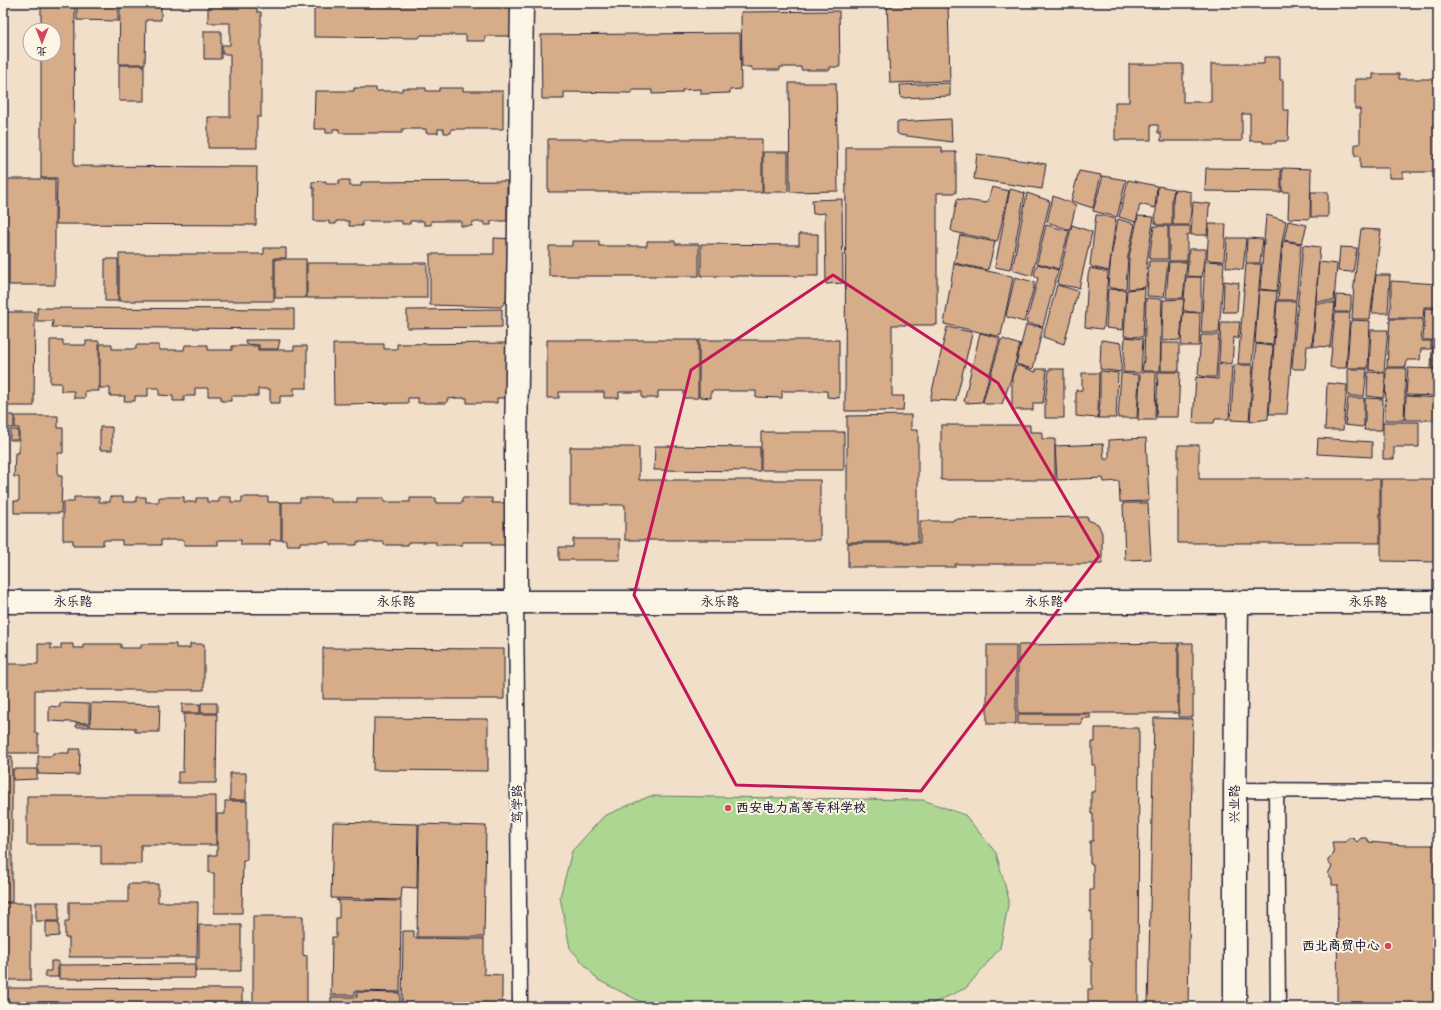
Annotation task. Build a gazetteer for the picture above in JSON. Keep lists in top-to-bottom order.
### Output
{
  "streets": {
    "street": ["永乐路", "兴业路"],
    "lane": ["笃学路"]
  },
  "crossings": [
    ["永乐路", "笃学路"],
    ["永乐路", "兴业路"]
  ],
  "places": ["西安电力高等专科学校", "西北商贸中心"],
  "north": "bottom"
}
